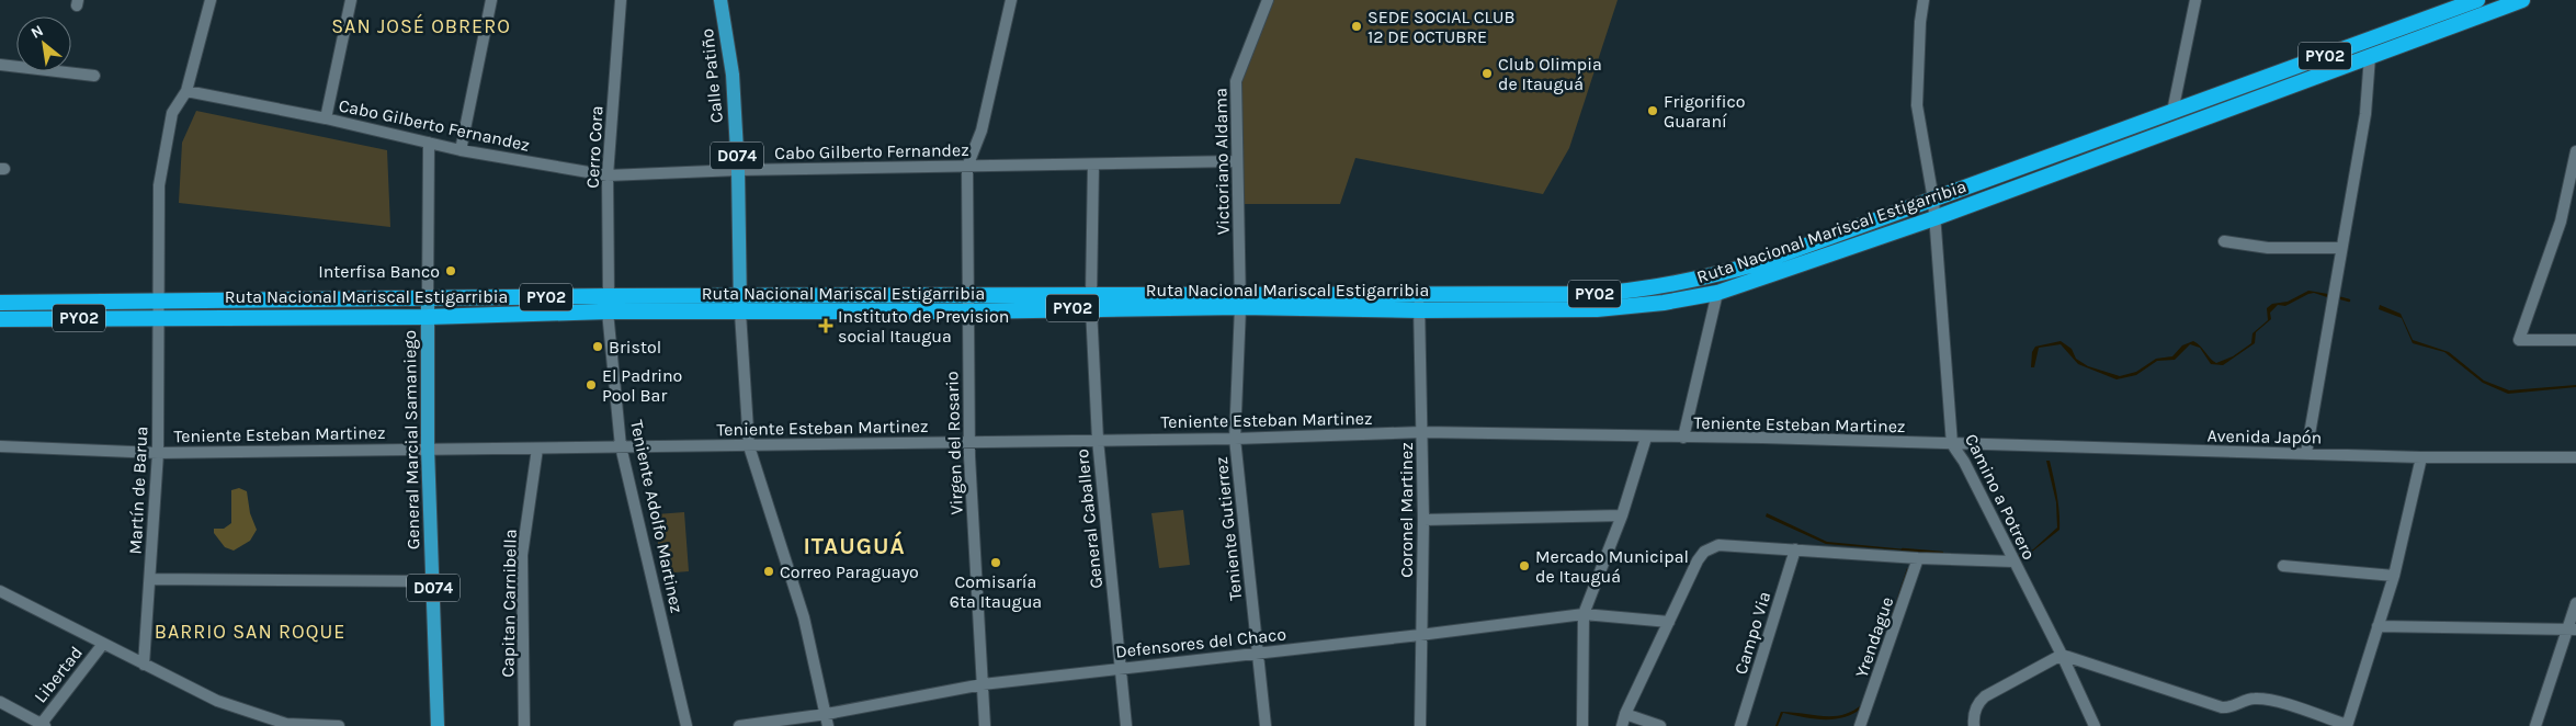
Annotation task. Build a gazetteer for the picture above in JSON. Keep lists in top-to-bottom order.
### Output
{
  "streets": {
    "highway": ["PY02", "Ruta Nacional Mariscal Estigarribia"],
    "main road": ["Calle Patiño", "D074", "General Marcial Samaniego"],
    "street": [
      "Cabo Gilberto Fernandez",
      "Cerro Cora",
      "Victoriano Aldama",
      "Teniente Esteban Martinez",
      "Avenida Japón",
      "Virgen del Rosario",
      "Martín de Barua",
      "Camino a Potrero",
      "Coronel Martinez",
      "Teniente Adolfo Martinez",
      "General Caballero",
      "Teniente Gutierrez",
      "Capitan Carnibella",
      "Campo Via",
      "Yrendague",
      "Defensores del Chaco",
      "Libertad"
    ]
  },
  "crossings": [
    ["Calle Patiño", "Cabo Gilberto Fernandez"],
    ["Calle Patiño", "Ruta Nacional Mariscal Estigarribia"],
    ["Cabo Gilberto Fernandez", "Cerro Cora"],
    ["Cabo Gilberto Fernandez", "Victoriano Aldama"],
    ["Cabo Gilberto Fernandez", "Virgen del Rosario"],
    ["Cabo Gilberto Fernandez", "Martín de Barua"],
    ["Cabo Gilberto Fernandez", "General Caballero"],
    ["Cerro Cora", "Ruta Nacional Mariscal Estigarribia"],
    ["Cerro Cora", "Teniente Adolfo Martinez"],
    ["Victoriano Aldama", "Ruta Nacional Mariscal Estigarribia"],
    ["Victoriano Aldama", "Teniente Gutierrez"],
    ["Ruta Nacional Mariscal Estigarribia", "General Marcial Samaniego"],
    ["Ruta Nacional Mariscal Estigarribia", "Virgen del Rosario"],
    ["Ruta Nacional Mariscal Estigarribia", "Martín de Barua"],
    ["Ruta Nacional Mariscal Estigarribia", "Camino a Potrero"],
    ["Ruta Nacional Mariscal Estigarribia", "Coronel Martinez"],
    ["Ruta Nacional Mariscal Estigarribia", "Teniente Adolfo Martinez"],
    ["Ruta Nacional Mariscal Estigarribia", "General Caballero"],
    ["Ruta Nacional Mariscal Estigarribia", "Teniente Gutierrez"],
    ["Teniente Esteban Martinez", "Avenida Japón"],
    ["Teniente Esteban Martinez", "General Marcial Samaniego"],
    ["Teniente Esteban Martinez", "Virgen del Rosario"],
    ["Teniente Esteban Martinez", "Martín de Barua"],
    ["Teniente Esteban Martinez", "Camino a Potrero"],
    ["Teniente Esteban Martinez", "Coronel Martinez"],
    ["Teniente Esteban Martinez", "Teniente Adolfo Martinez"],
    ["Teniente Esteban Martinez", "General Caballero"],
    ["Teniente Esteban Martinez", "Teniente Gutierrez"],
    ["Teniente Esteban Martinez", "Capitan Carnibella"],
    ["Avenida Japón", "Camino a Potrero"],
    ["Virgen del Rosario", "Defensores del Chaco"],
    ["Coronel Martinez", "Defensores del Chaco"],
    ["General Caballero", "Defensores del Chaco"],
    ["Teniente Gutierrez", "Defensores del Chaco"]
  ],
  "districts": ["SAN JOSÉ OBRERO", "ITAUGUÁ", "BARRIO SAN ROQUE"],
  "places": {
    "other": [
      "SEDE SOCIAL CLUB 12 DE OCTUBRE",
      "Club Olimpia de Itauguá",
      "Frigorifico Guaraní",
      "Interfisa Banco",
      "Bristol",
      "El Padrino Pool Bar",
      "Comisaría 6ta Itaugua",
      "Mercado Municipal de Itauguá",
      "Correo Paraguayo"
    ],
    "health": ["Instituto de Prevision social Itaugua"]
  },
  "north": "top left"
}
